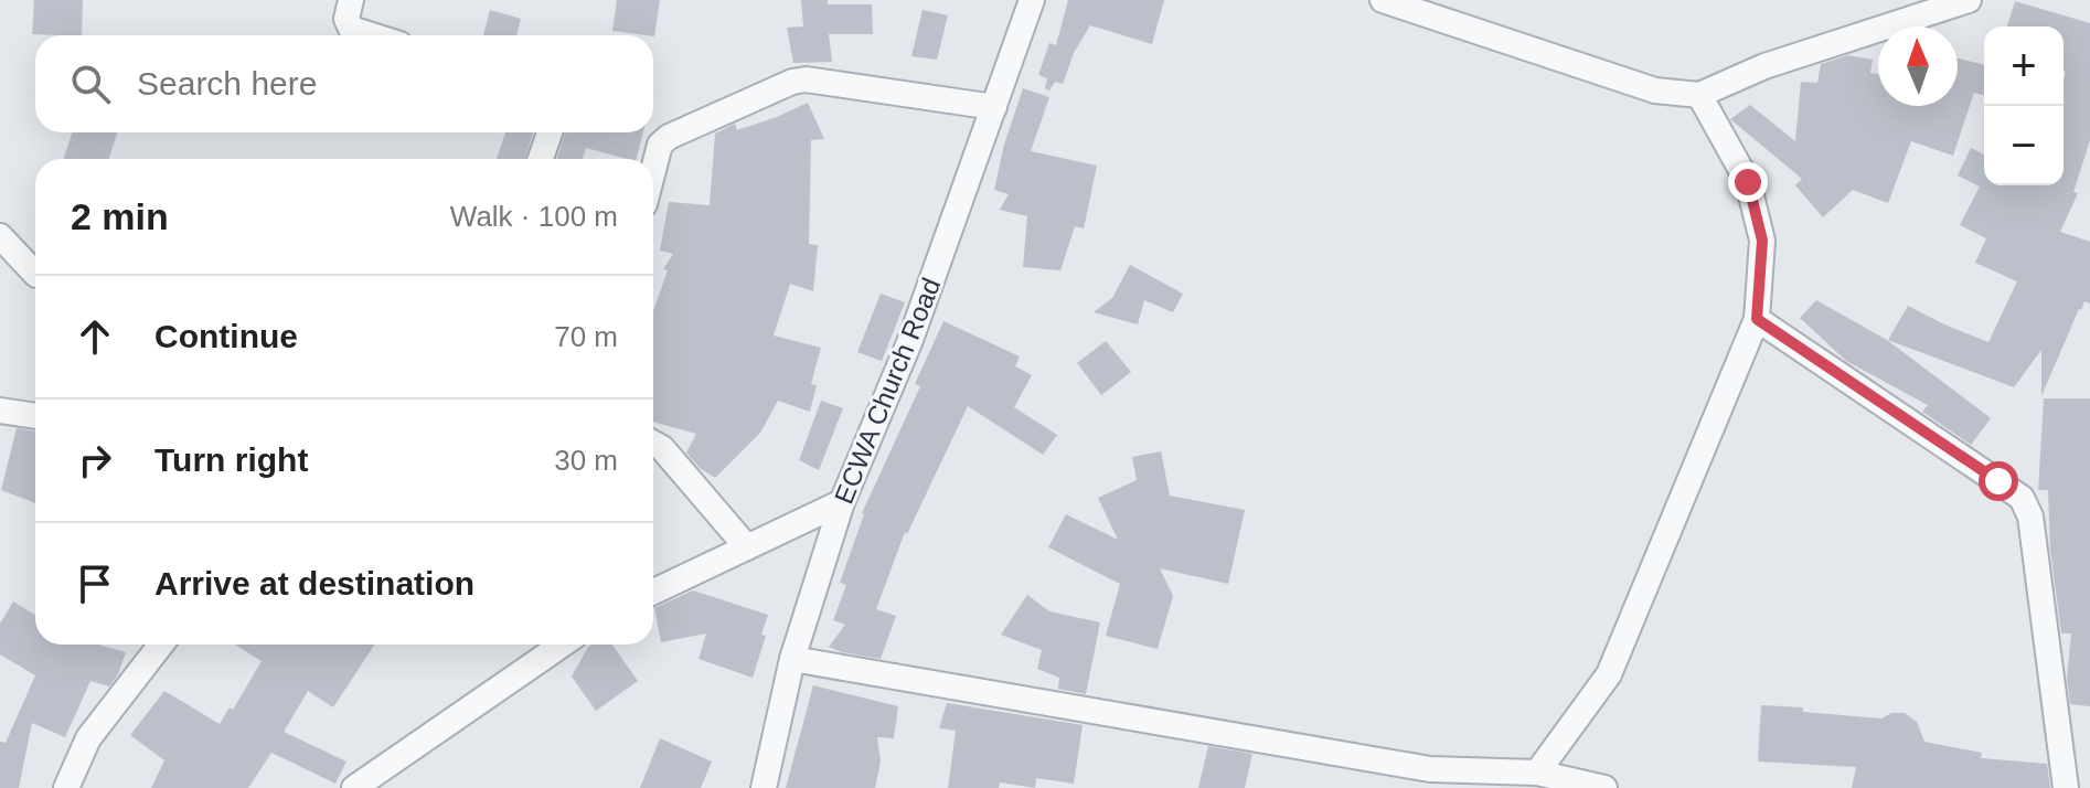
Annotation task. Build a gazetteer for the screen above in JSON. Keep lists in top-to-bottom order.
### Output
{
  "streets": {
    "street": ["ECWA Church Road"]
  },
  "north": "top",
  "page": {
    "map_buttons": ["+", "−"],
    "search": "Search here",
    "heading": ["2 min", "Walk · 100 m"],
    "list": [
      ["Continue", "70 m"],
      ["Turn right", "30 m"],
      "Arrive at destination"
    ]
  }
}
